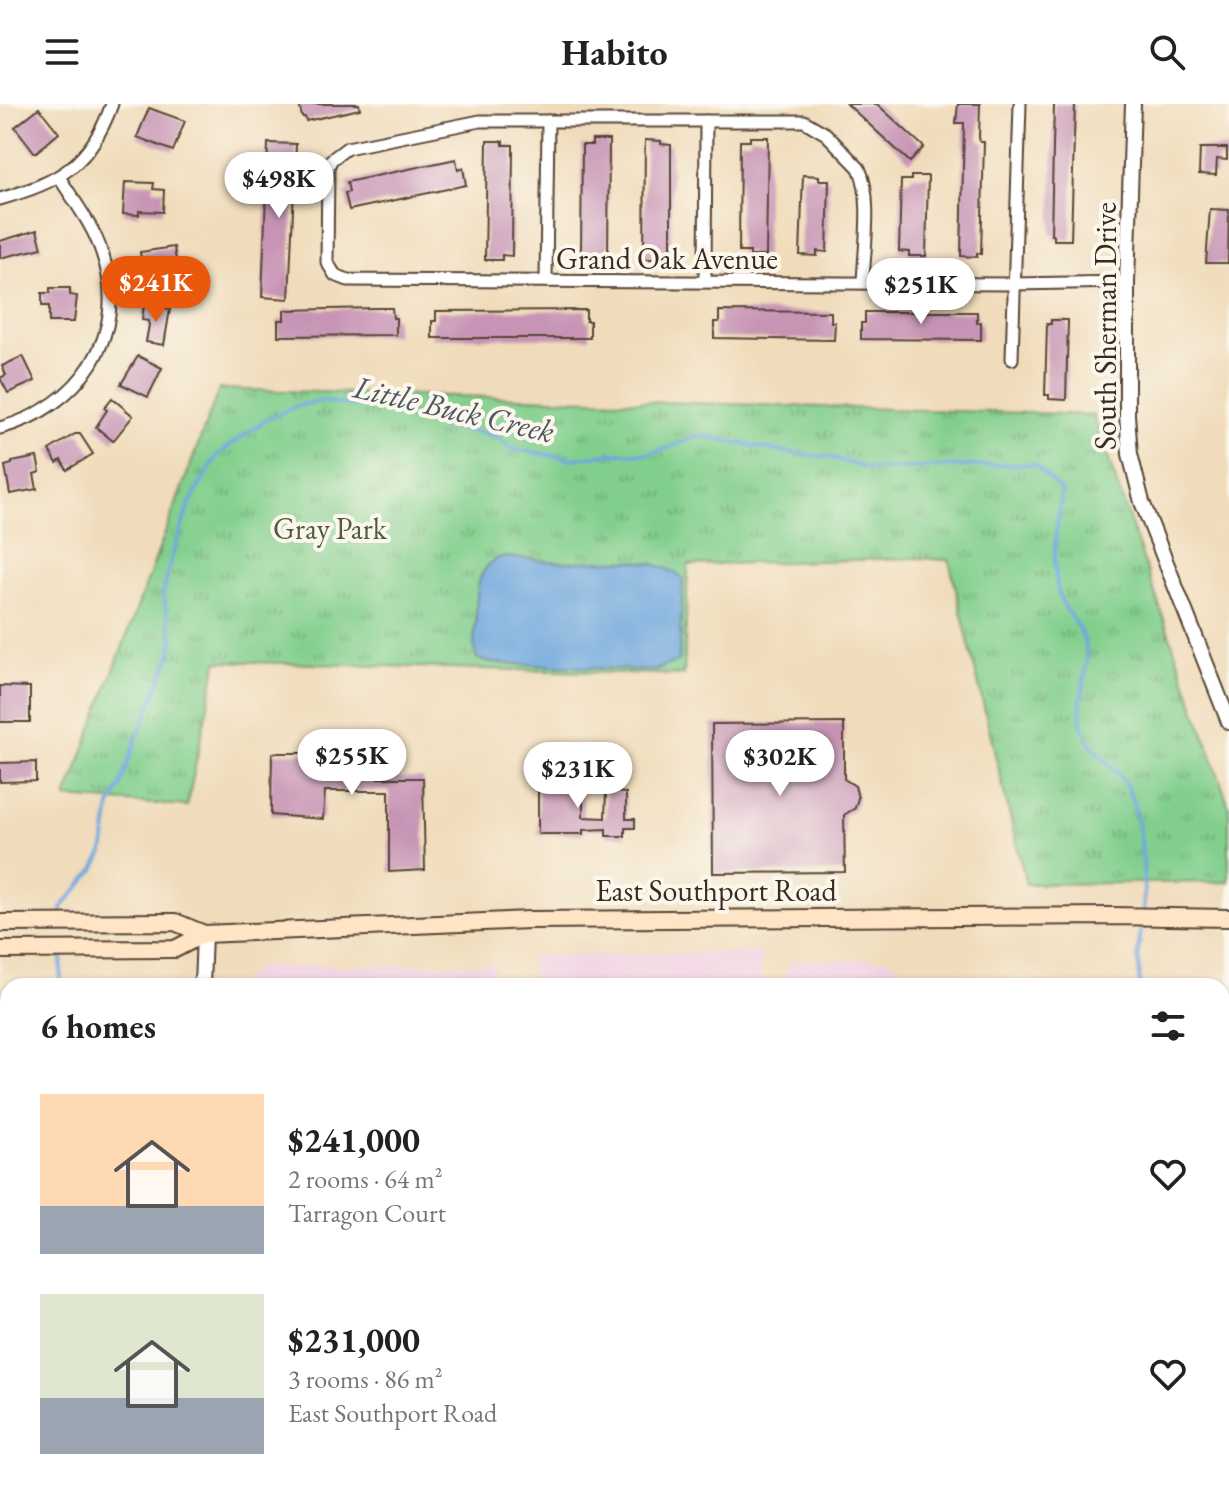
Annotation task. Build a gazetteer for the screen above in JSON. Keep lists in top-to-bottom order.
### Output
{
  "streets": {
    "main road": ["East Southport Road"],
    "street": ["Grand Oak Avenue", "South Sherman Drive"]
  },
  "crossings": [
    ["Grand Oak Avenue", "South Sherman Drive"]
  ],
  "water": ["Little Buck Creek"],
  "parks": ["Gray Park"],
  "page": {
    "header": "Habito",
    "price": [
      "$498K",
      "$241K",
      "$251K",
      "$255K",
      "$302K",
      "$231K"
    ],
    "heading": "6 homes",
    "list": [
      {
        "name": "$241,000",
        "note": "2 rooms · 64 m² · Tarragon Court"
      },
      {
        "name": "$231,000",
        "note": "3 rooms · 86 m² · East Southport Road"
      }
    ]
  }
}
